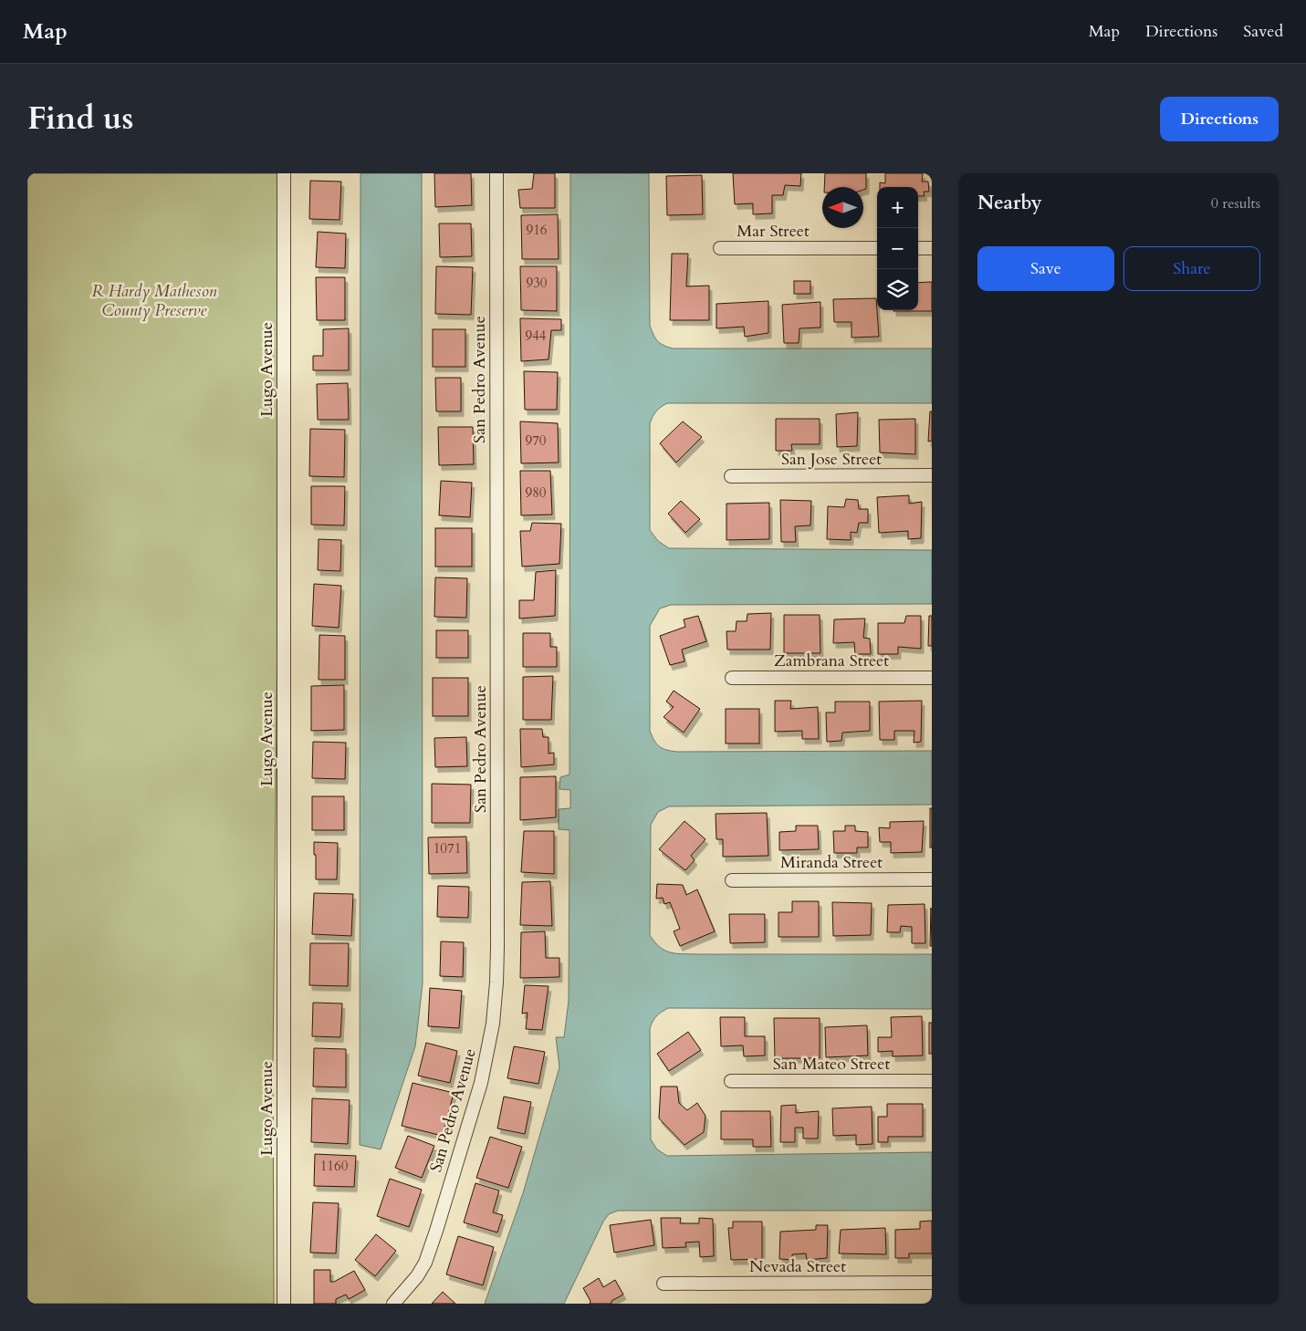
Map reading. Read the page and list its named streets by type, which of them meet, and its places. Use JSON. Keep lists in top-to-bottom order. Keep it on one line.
{"streets":{"street":["Mar Street","Lugo Avenue","San Pedro Avenue","San Jose Street","Zambrana Street","Miranda Street","San Mateo Street","Nevada Street"]},"parks":["R Hardy Matheson County Preserve"],"house_numbers":["916","930","944","970","980","1071","1160"],"north":"left","page":{"header":"Map","nav":["Map","Directions","Saved"],"title":"Find us","buttons":["Directions",["Save","Share"]],"heading":["Nearby","0 results"],"map_buttons":["+","−"]}}
